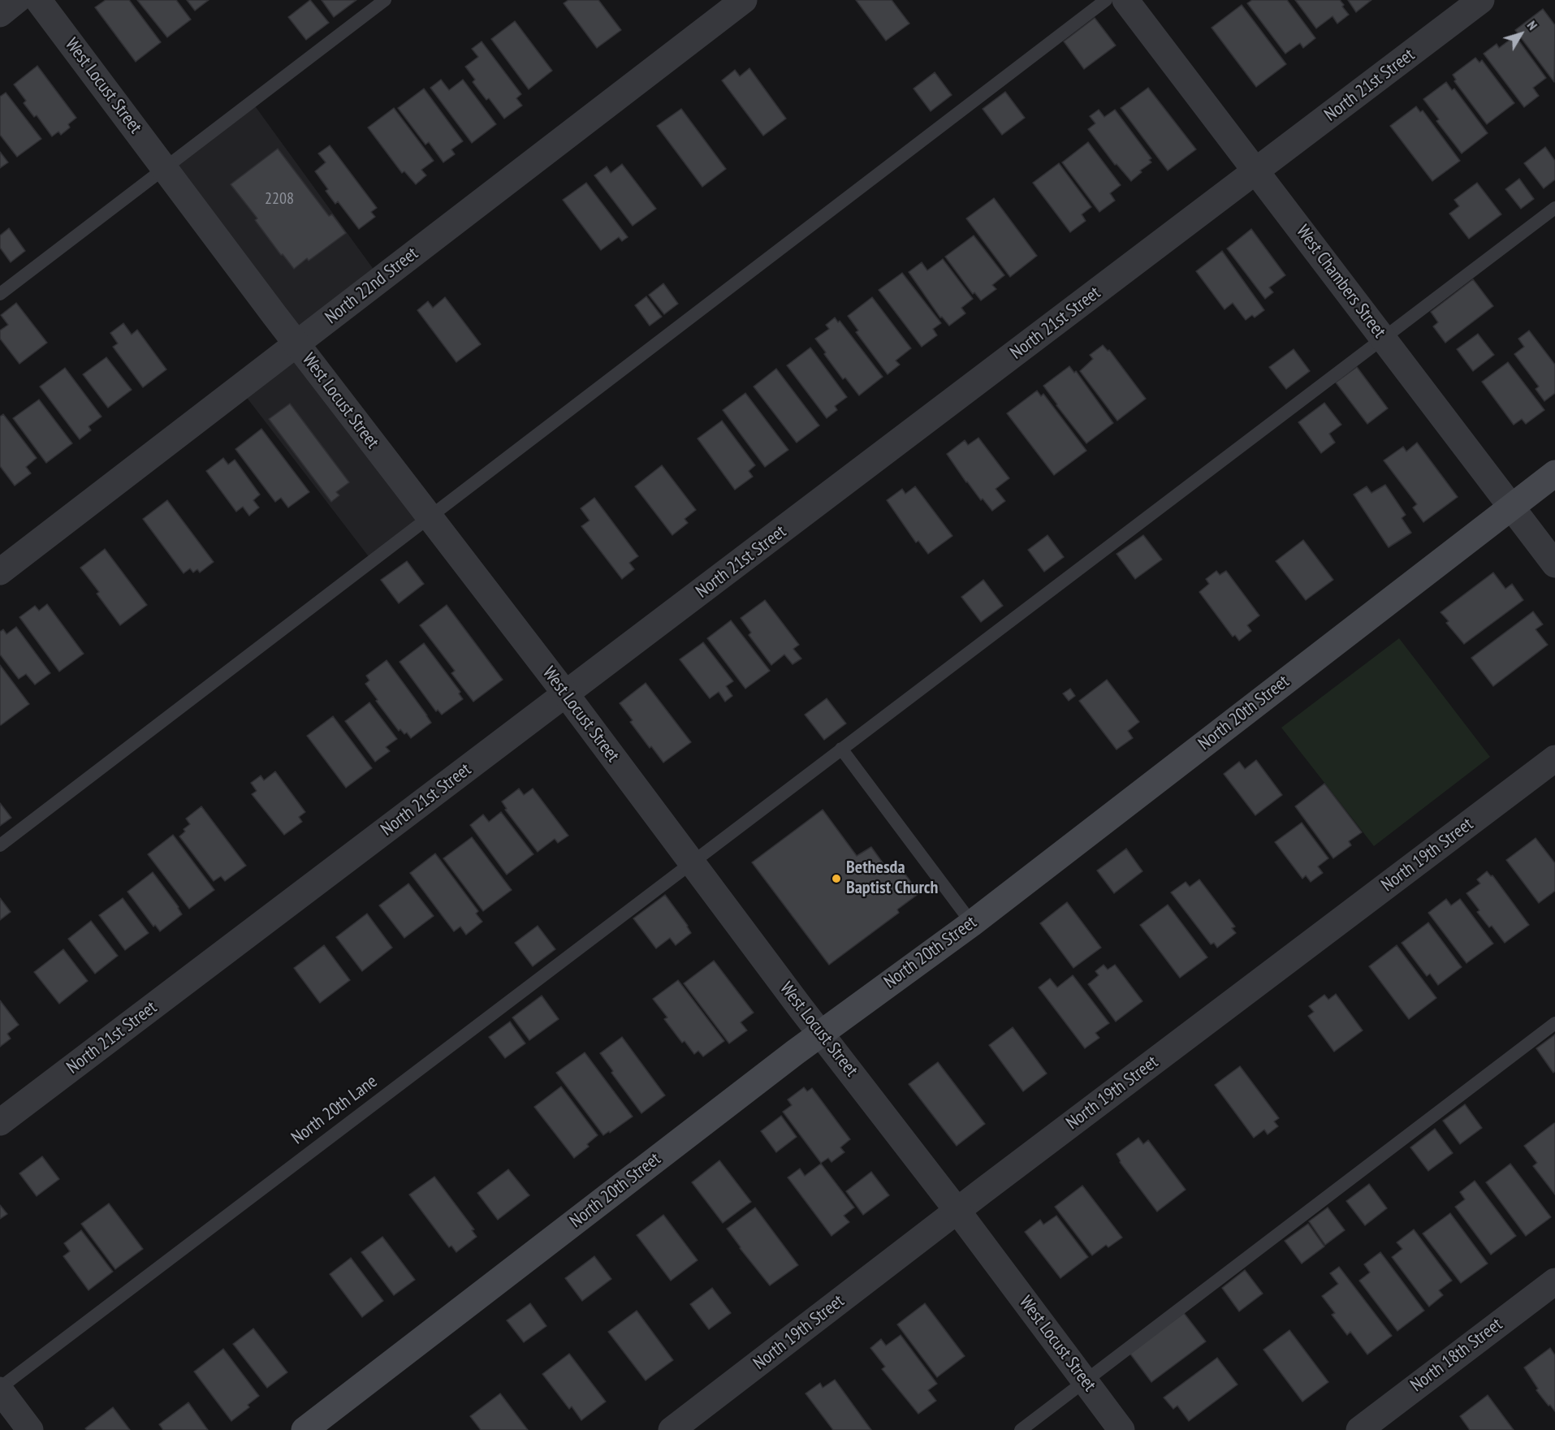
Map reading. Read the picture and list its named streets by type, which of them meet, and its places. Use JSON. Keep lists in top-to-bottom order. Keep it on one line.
{"streets":{"main road":["North 20th Street"],"street":["North 21st Street","West Locust Street","West Chambers Street","North 22nd Street","North 19th Street","North 18th Street"],"lane":["North 20th Lane"]},"crossings":[["North 21st Street","West Locust Street"],["North 21st Street","West Chambers Street"],["West Locust Street","North 22nd Street"],["West Locust Street","North 20th Street"],["West Locust Street","North 19th Street"],["West Locust Street","North 20th Lane"],["West Chambers Street","North 20th Street"],["West Chambers Street","North 20th Lane"]],"places":["Bethesda Baptist Church"],"house_numbers":["2208"],"north":"top right"}
